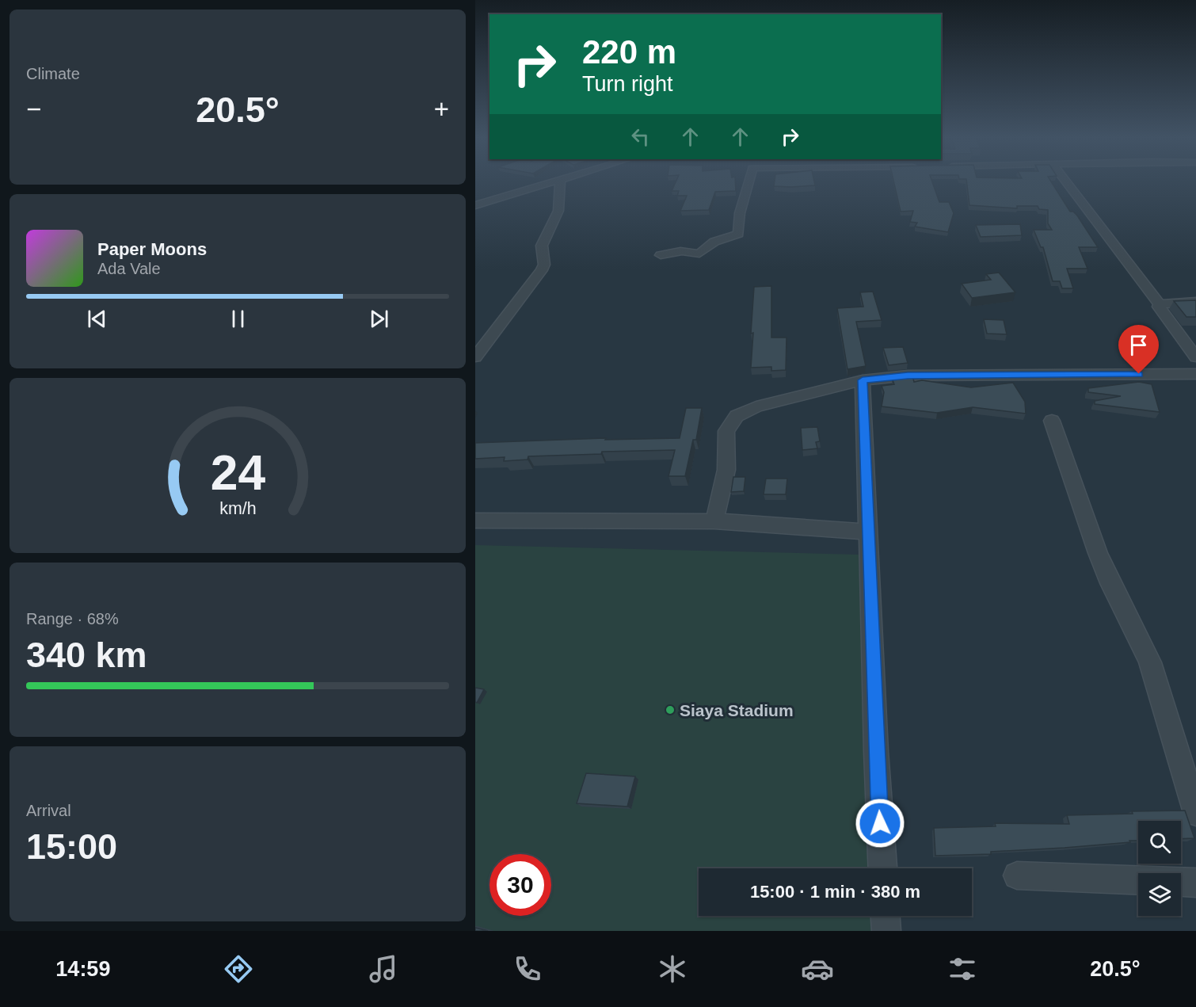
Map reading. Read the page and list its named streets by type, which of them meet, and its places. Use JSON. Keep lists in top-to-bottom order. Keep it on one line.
{"places":["Siaya Stadium"],"page":{"tile":["Climate",["Range · 68%","340 km"],["Arrival","15:00"]],"turn":["220 m","Turn right"],"heat":["−","20.5°","+"],"song":["Paper Moons","Ada Vale"],"limit":"30","trip":"15:00 · 1 min · 380 m","tabs":["14:59","20.5°"],"gauge":["24","km/h"]}}
